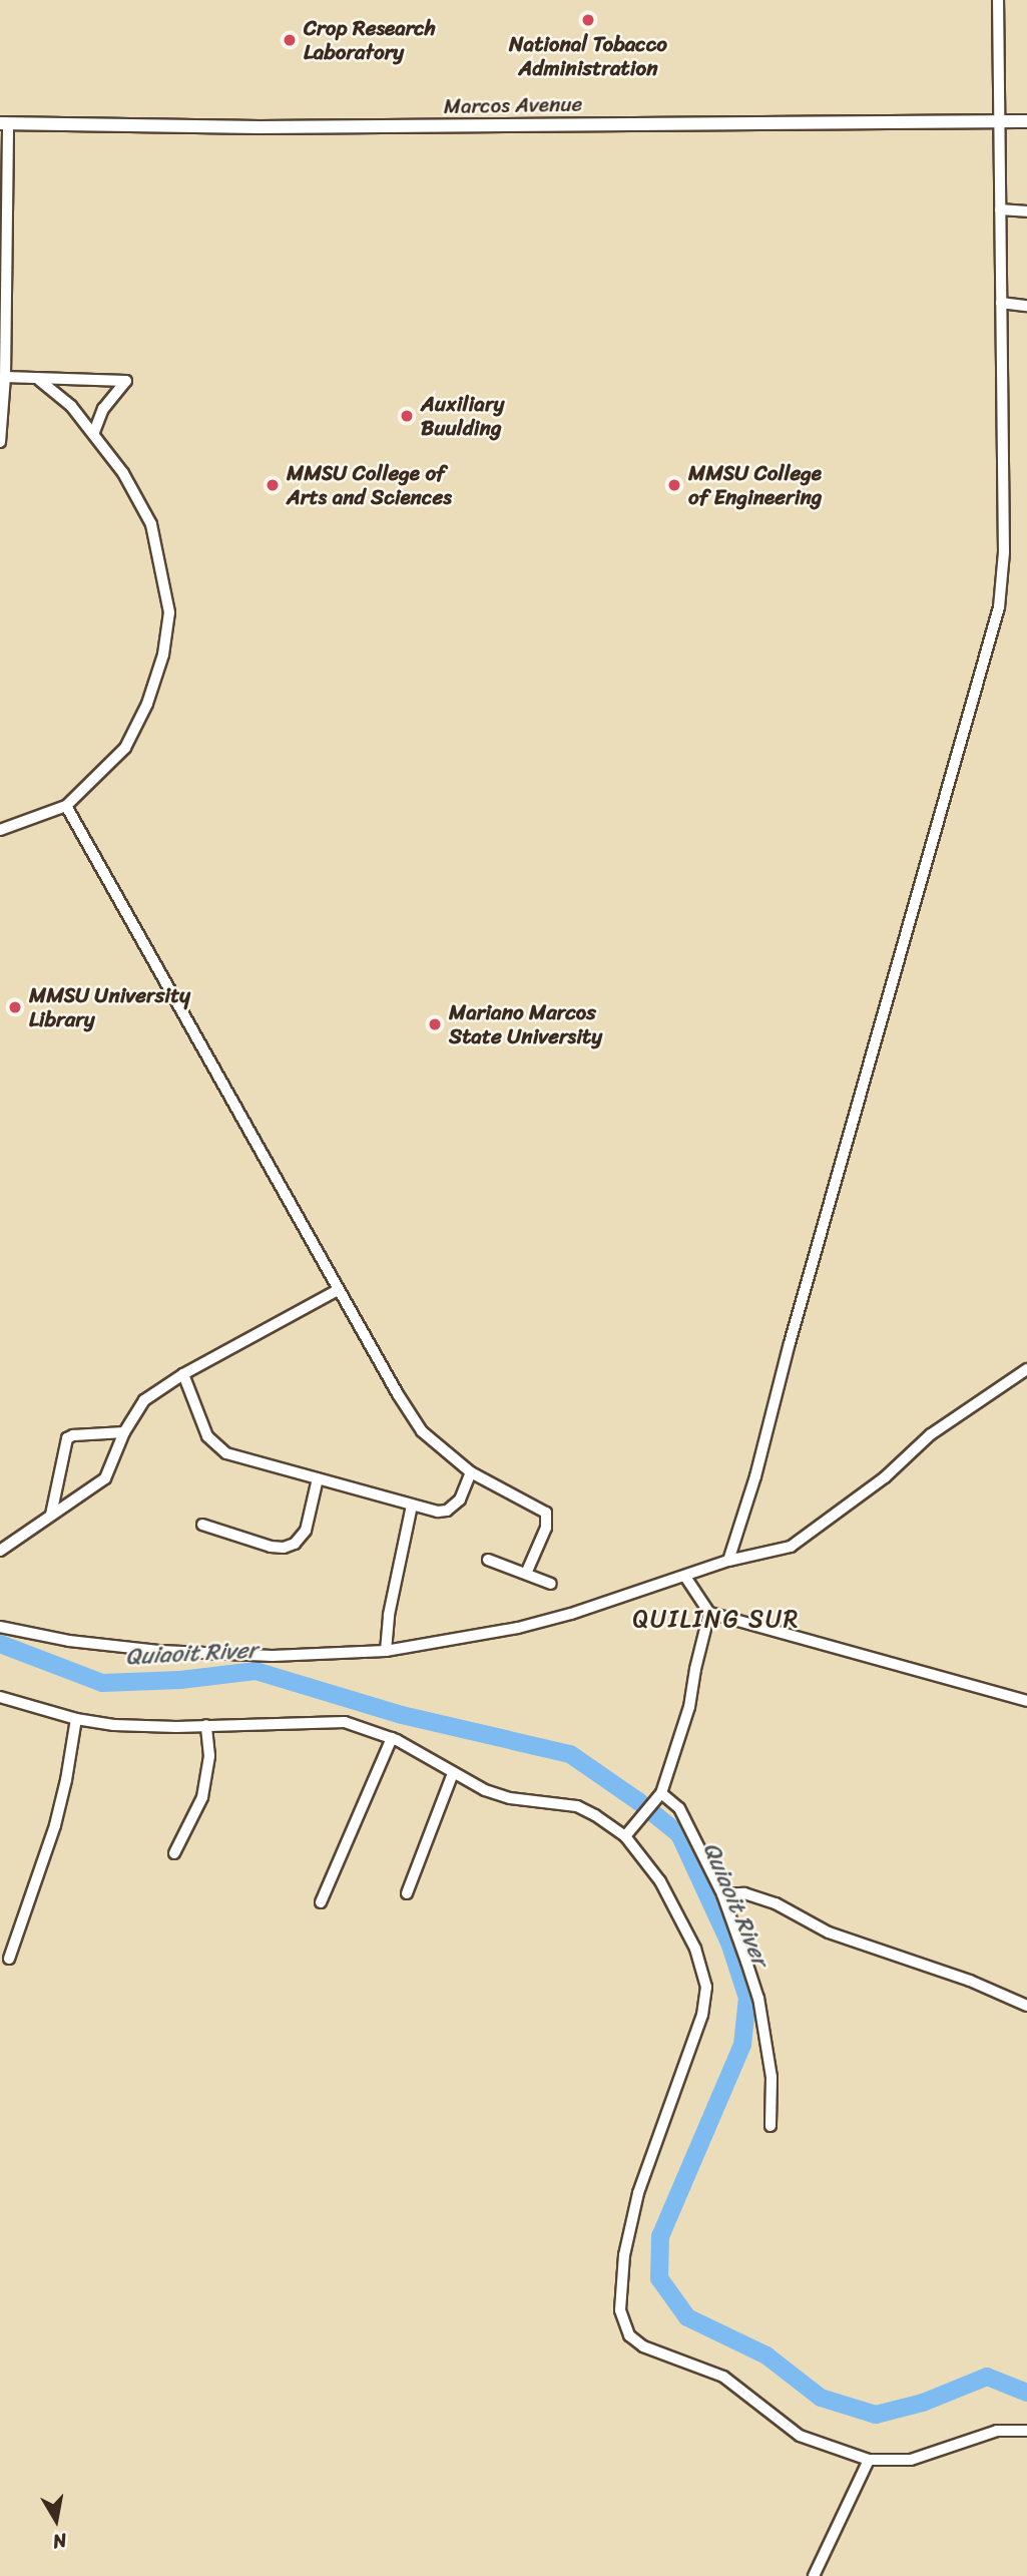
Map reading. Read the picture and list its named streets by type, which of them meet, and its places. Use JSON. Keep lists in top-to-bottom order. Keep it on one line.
{"streets":{"main road":["Marcos Avenue"]},"districts":["QUILING SUR"],"water":["Quiaoit River"],"places":["National Tobacco Administration","Crop Research Laboratory","Auxiliary Buulding","MMSU College of Arts and Sciences","MMSU College of Engineering","MMSU University Library","Mariano Marcos State University"],"north":"bottom"}
